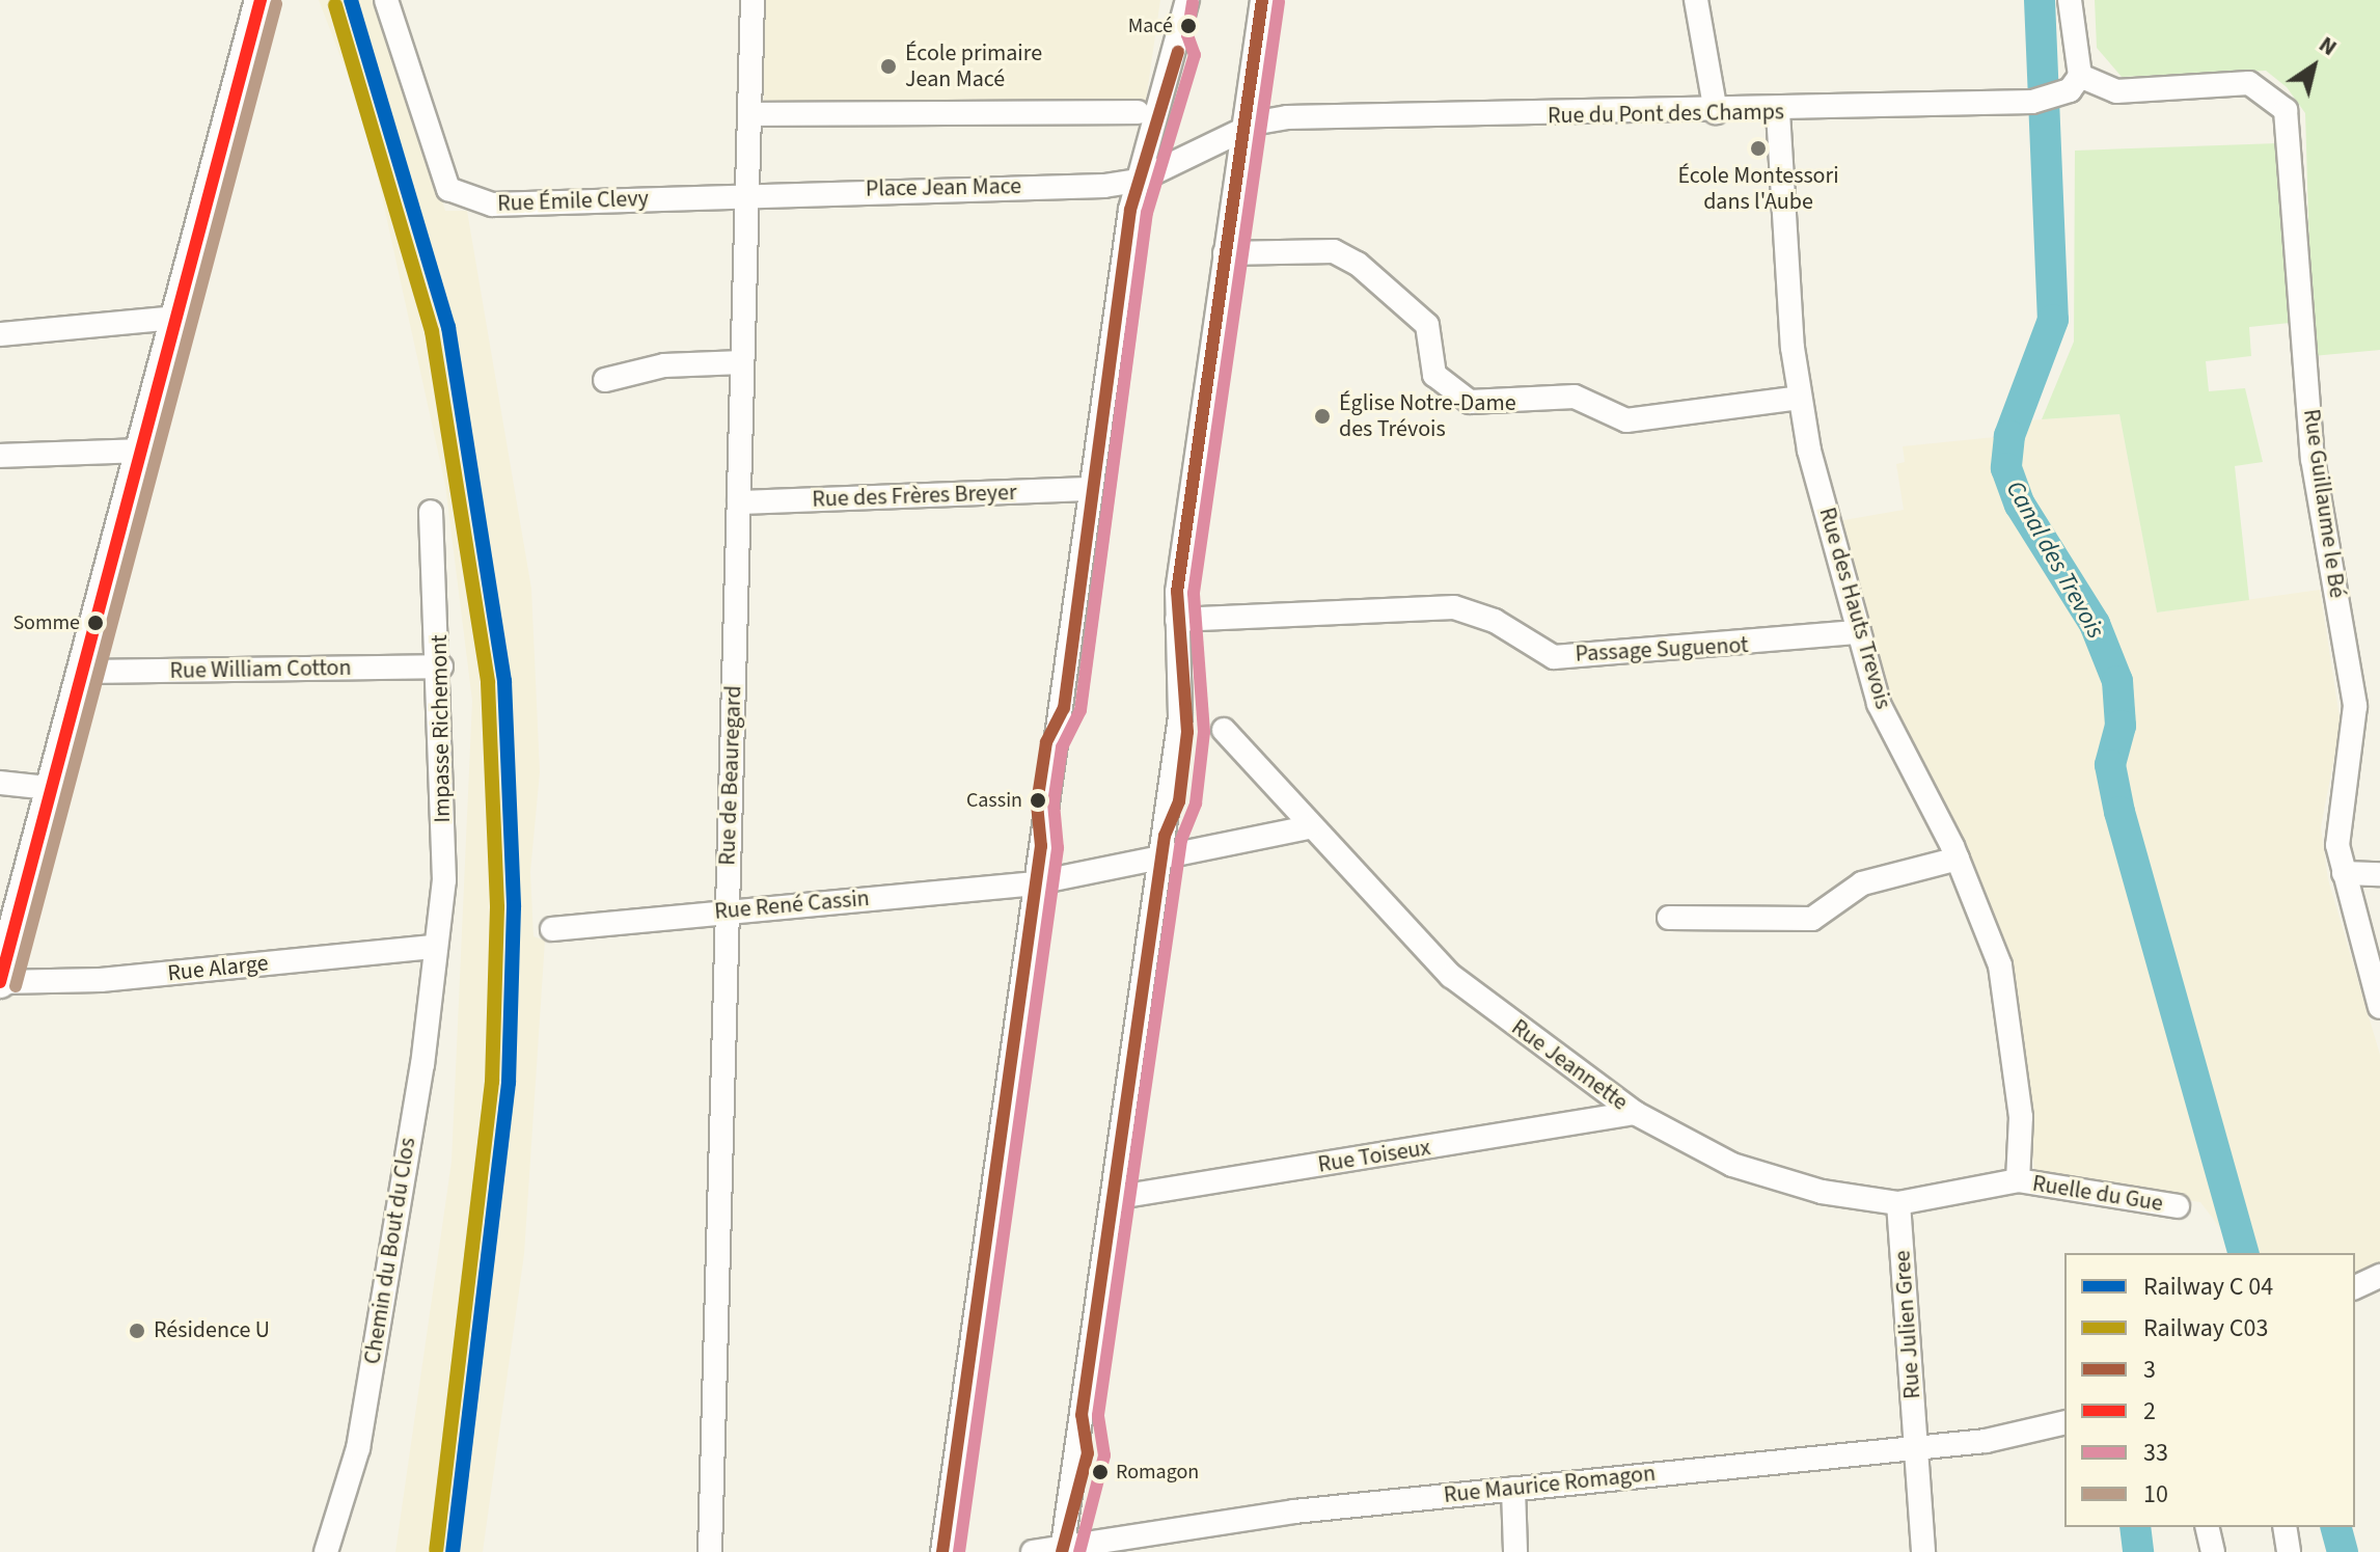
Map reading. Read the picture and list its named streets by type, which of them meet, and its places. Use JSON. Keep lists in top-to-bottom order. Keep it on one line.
{"streets":{"street":["Rue du Pont des Champs","Place Jean Mace","Rue Émile Clevy","Rue des Frères Breyer","Rue Guillaume le Bé","Rue des Hauts Trevois","Passage Suguenot","Rue William Cotton","Impasse Richemont","Rue de Beauregard","Rue René Cassin","Rue Alarge","Rue Jeannette","Rue Toiseux","Ruelle du Gue","Chemin du Bout du Clos","Rue Julien Gree","Rue Maurice Romagon"]},"crossings":[["Rue du Pont des Champs","Place Jean Mace"],["Rue du Pont des Champs","Rue Guillaume le Bé"],["Rue du Pont des Champs","Rue des Hauts Trevois"],["Place Jean Mace","Rue Émile Clevy"],["Place Jean Mace","Rue de Beauregard"],["Rue Émile Clevy","Rue de Beauregard"],["Rue des Frères Breyer","Rue de Beauregard"],["Rue des Hauts Trevois","Passage Suguenot"],["Rue des Hauts Trevois","Rue Jeannette"],["Rue des Hauts Trevois","Ruelle du Gue"],["Rue William Cotton","Impasse Richemont"],["Impasse Richemont","Rue Alarge"],["Impasse Richemont","Chemin du Bout du Clos"],["Rue de Beauregard","Rue René Cassin"],["Rue René Cassin","Rue Jeannette"],["Rue Alarge","Chemin du Bout du Clos"],["Rue Jeannette","Rue Toiseux"],["Rue Jeannette","Ruelle du Gue"],["Rue Jeannette","Rue Julien Gree"],["Rue Julien Gree","Rue Maurice Romagon"]],"water":["Canal des Trevois"],"places":["Macé","École primaire Jean Macé","École Montessori dans l'Aube","Église Notre-Dame des Trévois","Somme","Cassin","Résidence U","Romagon"],"lines":["transit line 3","transit line 2","transit line 33","transit line 10","rail line C03"],"legend":["Railway C 04","Railway C03","3","2","33","10"],"north":"top right"}
